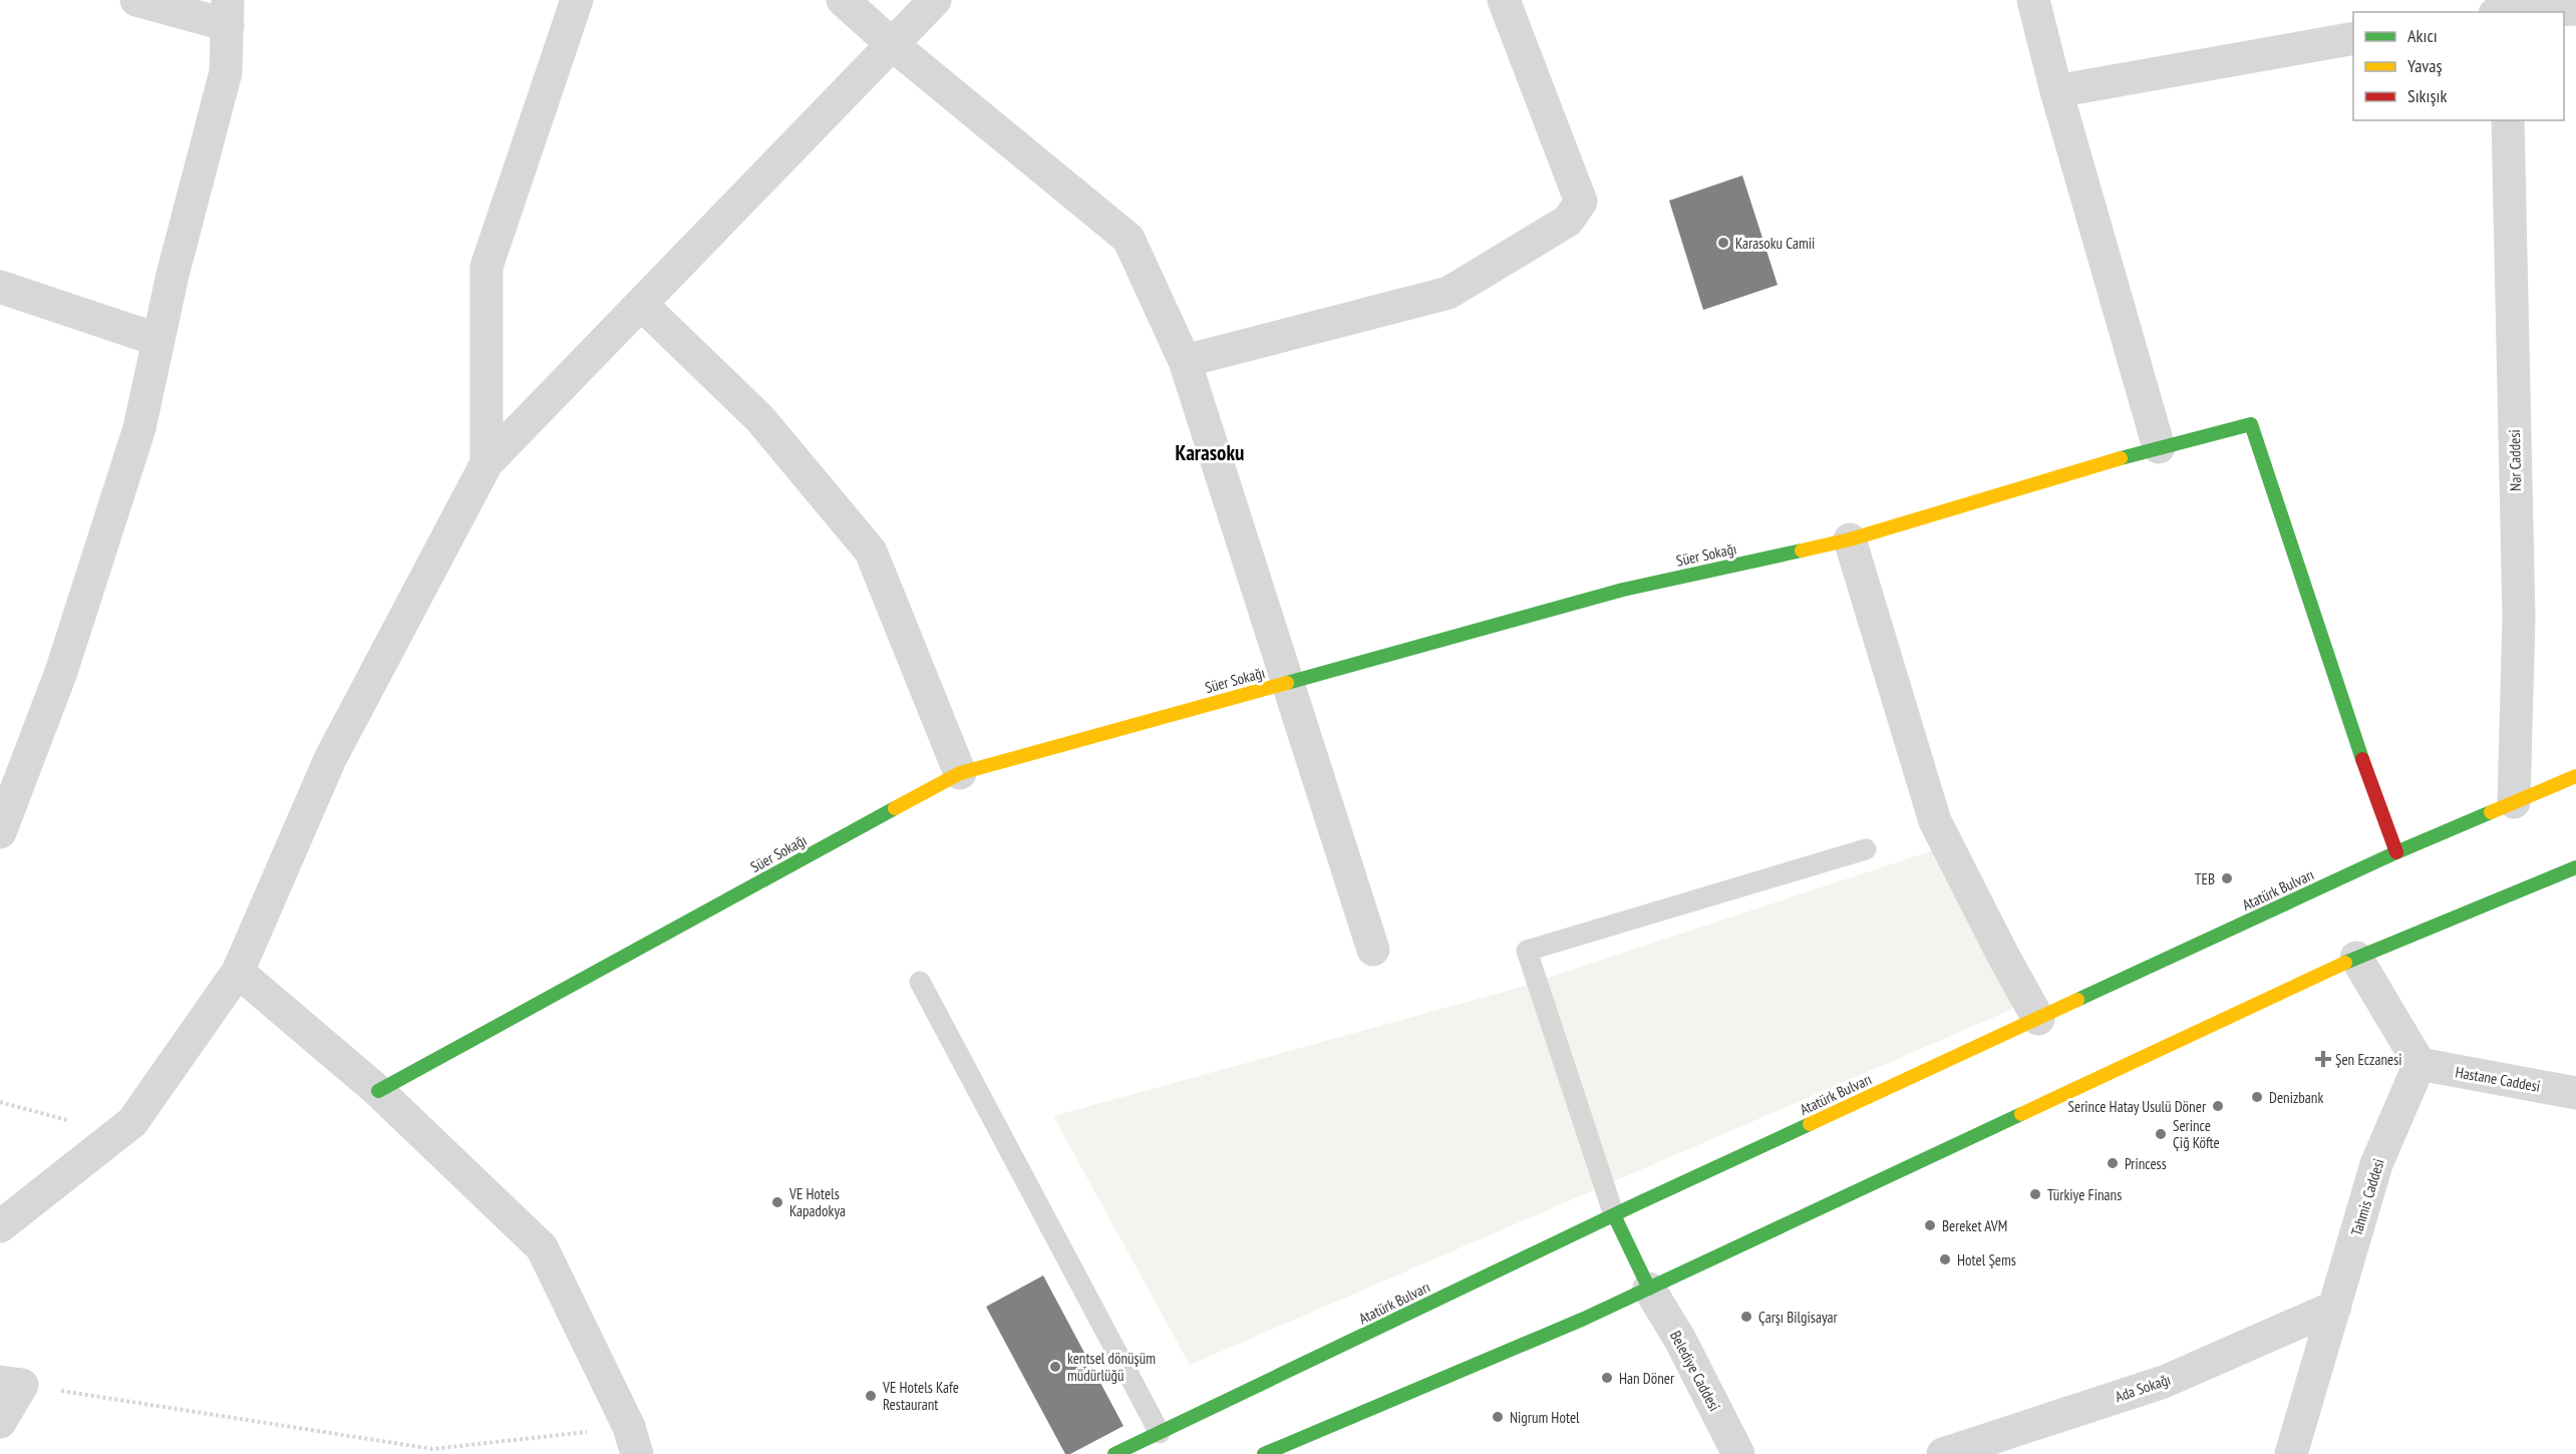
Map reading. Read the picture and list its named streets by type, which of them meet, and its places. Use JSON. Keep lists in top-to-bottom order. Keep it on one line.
{"streets":{"main road":["Süer Sokağı","Atatürk Bulvarı"],"street":["Nar Caddesi","Hastane Caddesi","Tahmis Caddesi","Belediye Caddesi","Ada Sokağı"]},"crossings":[["Nar Caddesi","Atatürk Bulvarı"],["Süer Sokağı","Atatürk Bulvarı"],["Hastane Caddesi","Tahmis Caddesi"],["Tahmis Caddesi","Ada Sokağı"]],"districts":["Karasoku"],"places":{"other":["Karasoku Camii","TEB","Denizbank","Serince Hatay Usulü Döner","Serince Çiğ Köfte","Princess","Türkiye Finans","VE Hotels Kapadokya","Bereket AVM","Hotel Şems","Çarşı Bilgisayar","kentsel dönüşüm müdürlüğü","Han Döner","VE Hotels Kafe Restaurant","Nigrum Hotel"],"health":["Şen Eczanesi"]},"legend":["Akıcı","Yavaş","Sıkışık"]}
